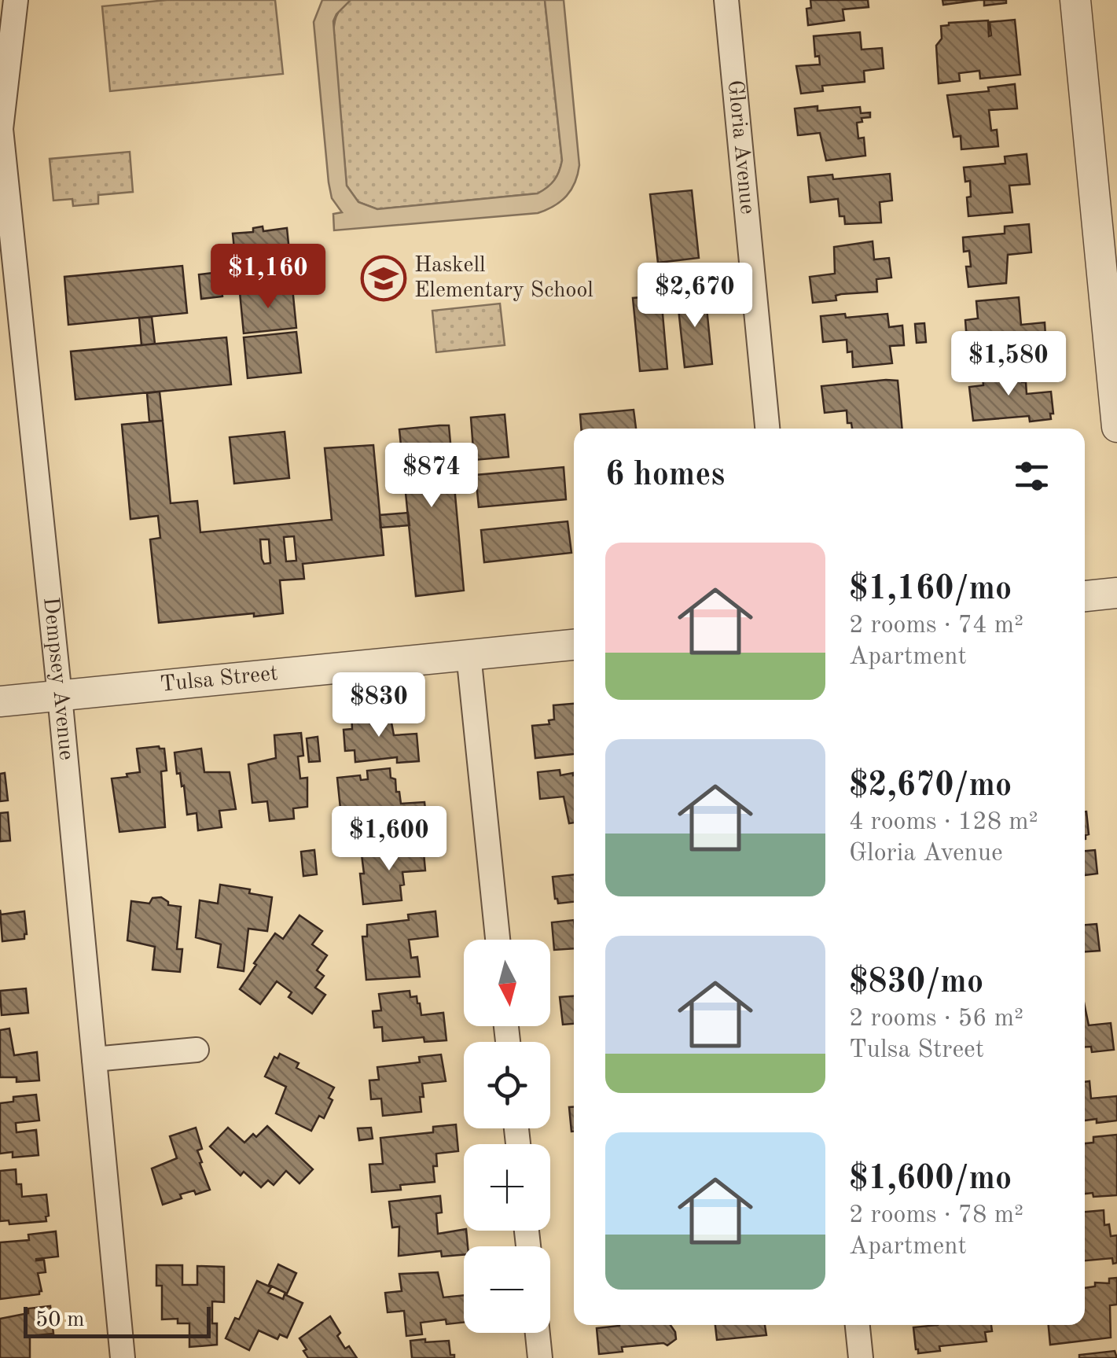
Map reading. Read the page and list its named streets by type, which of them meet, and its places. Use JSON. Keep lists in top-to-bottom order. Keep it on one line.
{"streets":{"street":["Gloria Avenue","Dempsey Avenue","Tulsa Street"]},"crossings":[["Dempsey Avenue","Tulsa Street"]],"places":{"school or university":["Haskell Elementary School"]},"scale_bar":"50 m","north":"bottom","page":{"price":["$1,160","$2,670","$1,580","$874","$830","$1,600"],"heading":"6 homes","list":[{"name":"$1,160/mo","note":"2 rooms · 74 m² · Apartment"},{"name":"$2,670/mo","note":"4 rooms · 128 m² · Gloria Avenue"},{"name":"$830/mo","note":"2 rooms · 56 m² · Tulsa Street"},{"name":"$1,600/mo","note":"2 rooms · 78 m² · Apartment"}],"map_buttons":["+","−"],"scale":"50 m"}}
